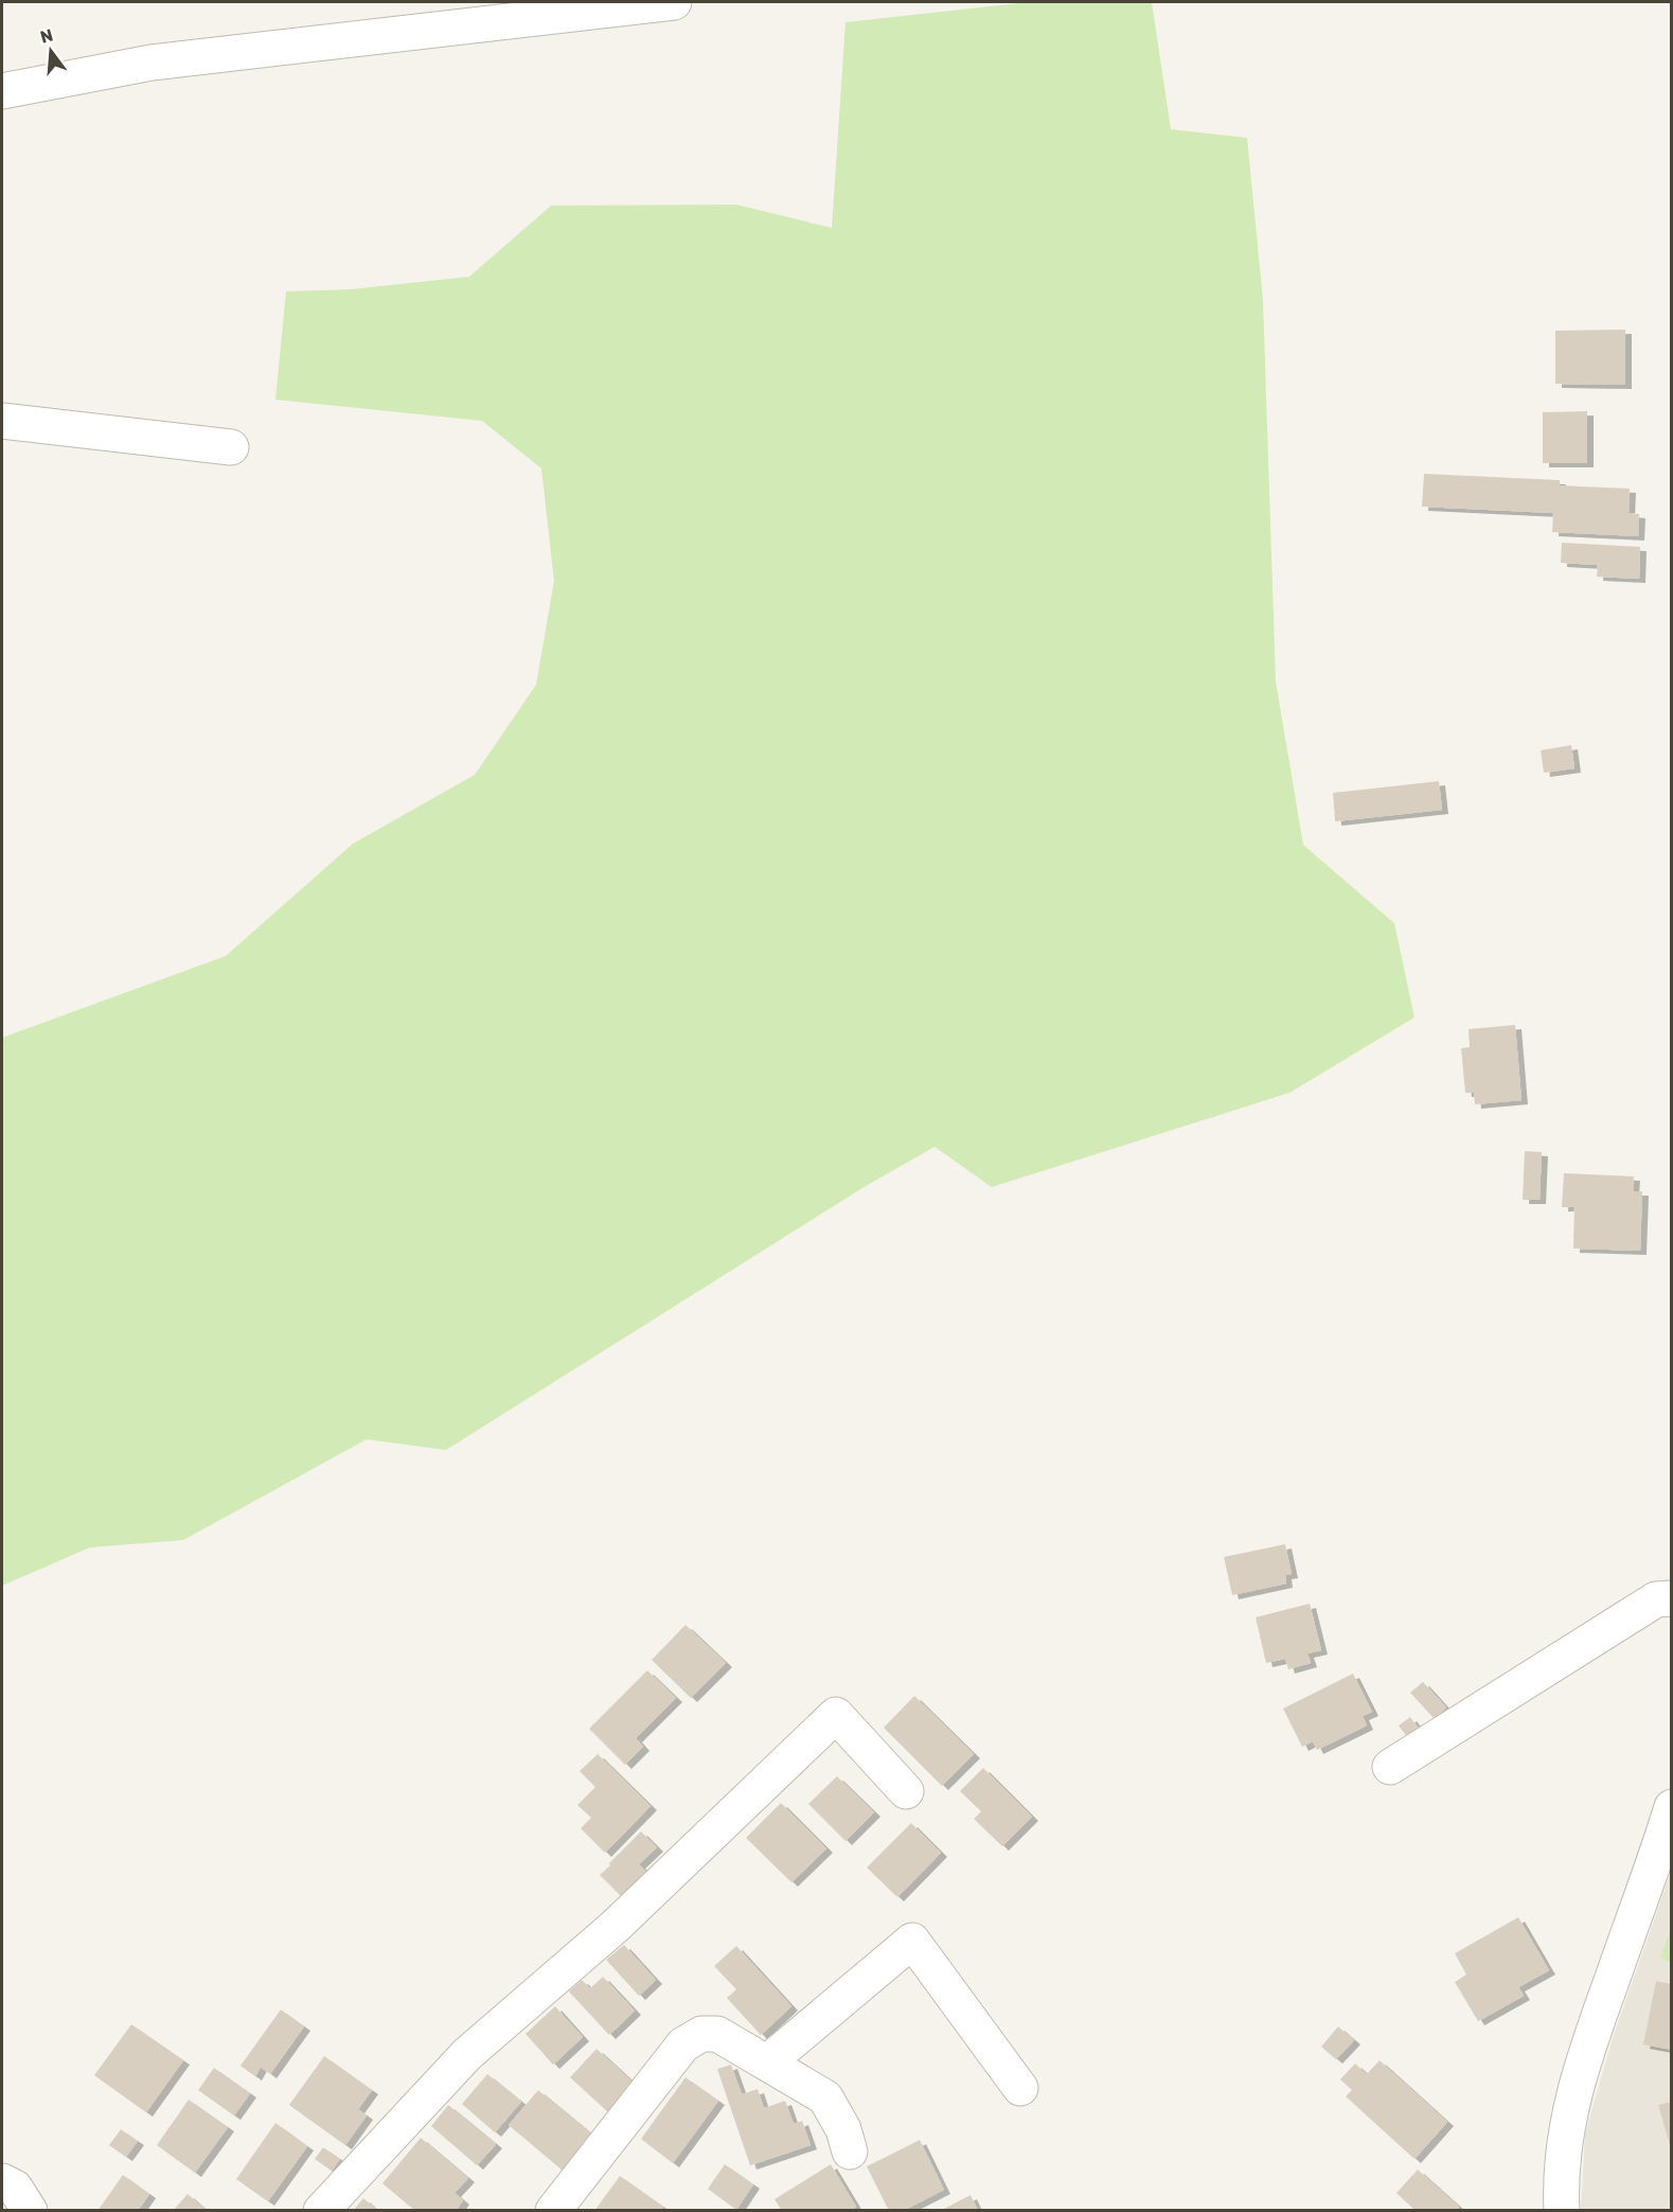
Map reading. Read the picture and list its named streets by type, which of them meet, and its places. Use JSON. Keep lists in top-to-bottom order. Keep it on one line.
{"north":"top"}
